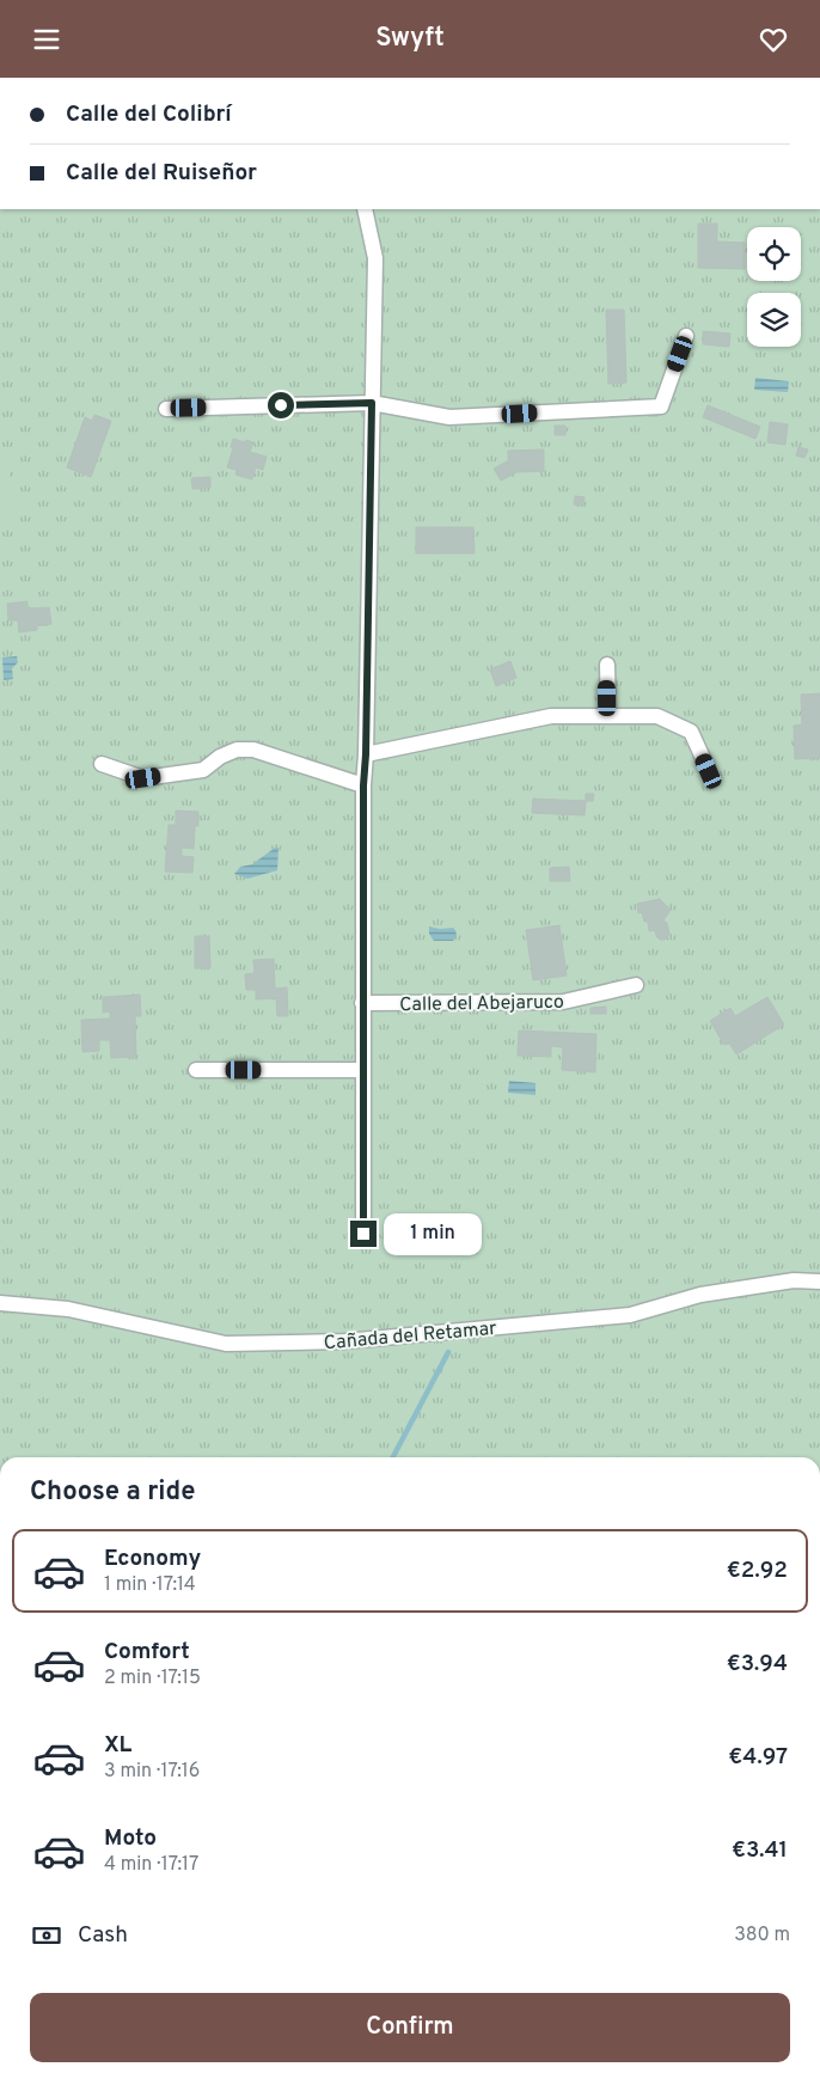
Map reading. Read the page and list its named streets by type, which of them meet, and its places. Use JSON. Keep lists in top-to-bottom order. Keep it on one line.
{"streets":{"street":["Calle del Abejaruco","Cañada del Retamar"]},"page":{"header":"Swyft","banner":["Calle del Colibrí","Calle del Ruiseñor"],"bubble":"1 min","heading":"Choose a ride","list":[{"name":"Economy","note":"1 min · 17:14","value":"€2.92"},{"name":"Comfort","note":"2 min · 17:15","value":"€3.94"},{"name":"XL","note":"3 min · 17:16","value":"€4.97"},{"name":"Moto","note":"4 min · 17:17","value":"€3.41"}],"pay":["Cash","380 m"],"buttons":"Confirm"}}
